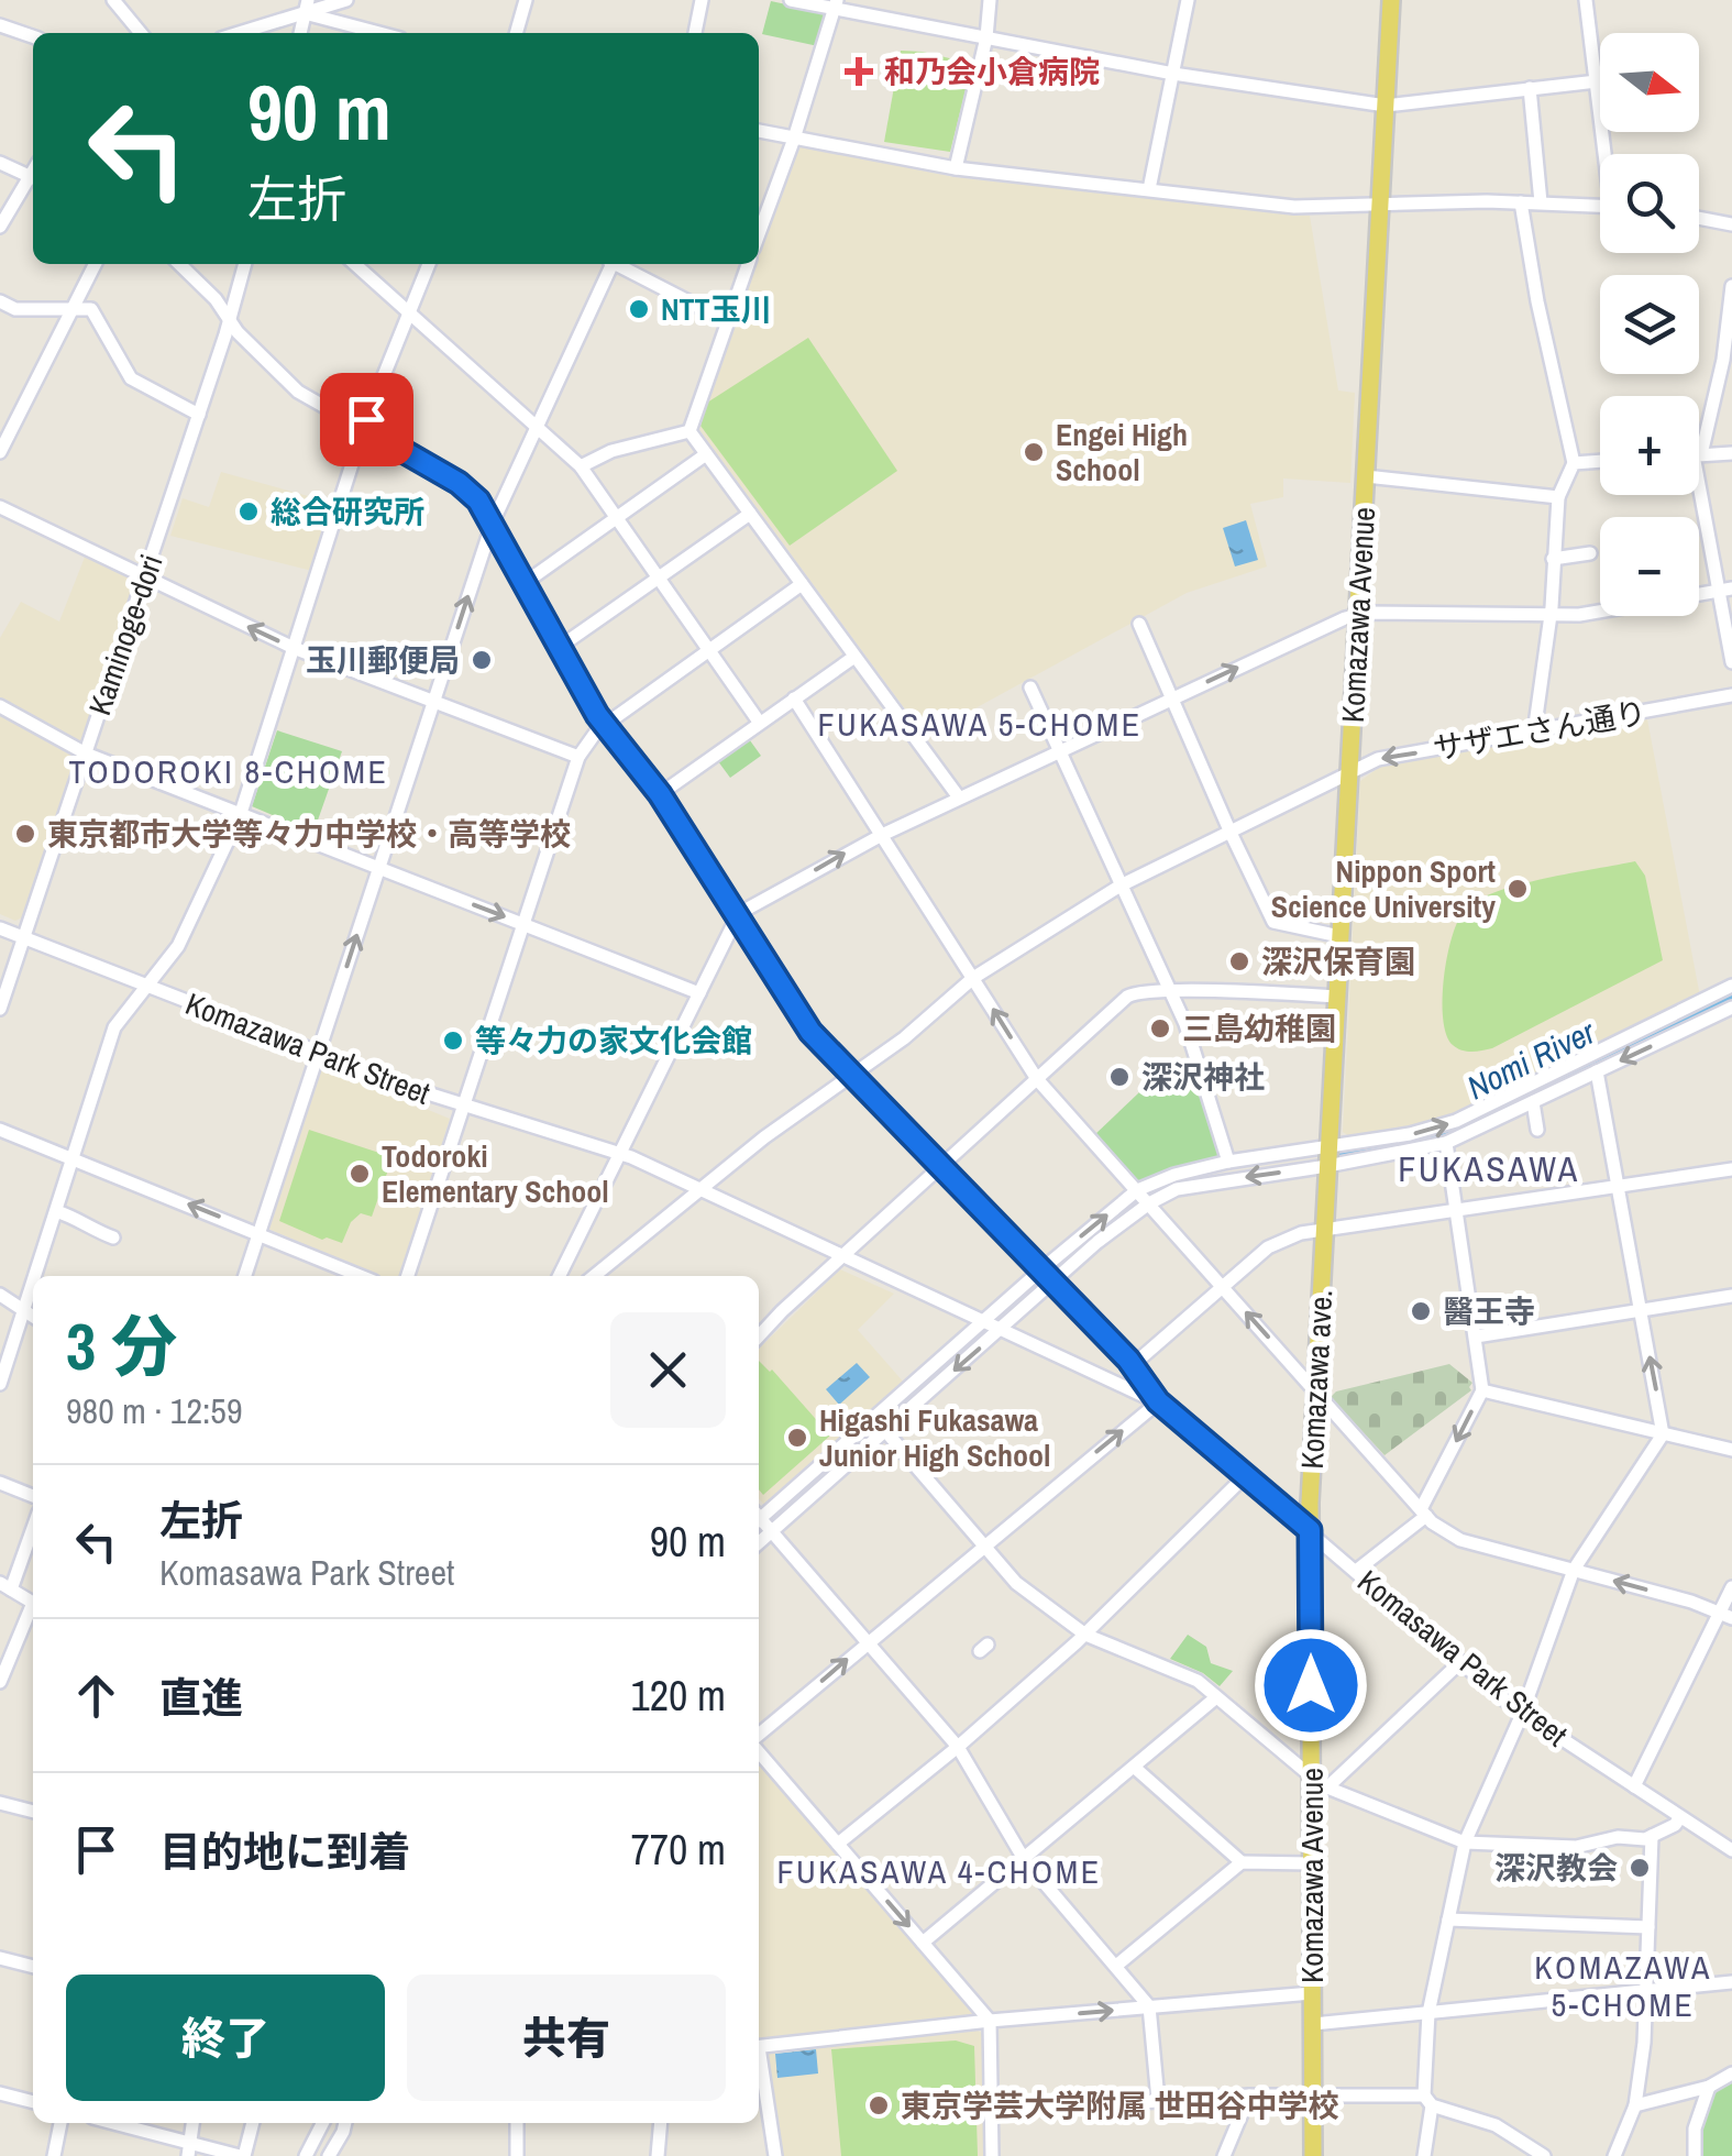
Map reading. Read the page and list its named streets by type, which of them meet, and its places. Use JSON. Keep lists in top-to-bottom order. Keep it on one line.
{"streets":{"main road":["Komazawa Avenue","Komazawa ave."],"street":["Kaminoge-dori","サザエさん通り","Komazawa Park Street","Komasawa Park Street"]},"crossings":[["Komazawa Avenue","サザエさん通り"],["Komazawa Avenue","Komazawa ave."],["Komazawa Avenue","Komasawa Park Street"],["Kaminoge-dori","Komazawa Park Street"],["サザエさん通り","Komazawa Park Street"],["Komazawa ave.","Komasawa Park Street"]],"districts":["FUKASAWA 5-CHOME","TODOROKI 8-CHOME","FUKASAWA","FUKASAWA 4-CHOME","KOMAZAWA 5-CHOME"],"water":["Nomi River"],"places":{"health":["和乃会小倉病院"],"other":["NTT玉川","Engei High School","総合研究所","玉川郵便局","東京都市大学等々力中学校・高等学校","Nippon Sport Science University","深沢保育園","三島幼稚園","等々力の家文化会館","深沢神社","Todoroki Elementary School","醫王寺","Higashi Fukasawa Junior High School","深沢教会","東京学芸大学附属 世田谷中学校"]},"north":"right","page":{"map_buttons":["+","−"],"turn":["90 m","左折"],"heading":["3 分","980 m · 12:59"],"list":[{"name":"左折","note":"Komasawa Park Street","value":"90 m"},{"name":"直進","value":"120 m"},{"name":"目的地に到着","value":"770 m"}],"buttons":["終了","共有"]}}
